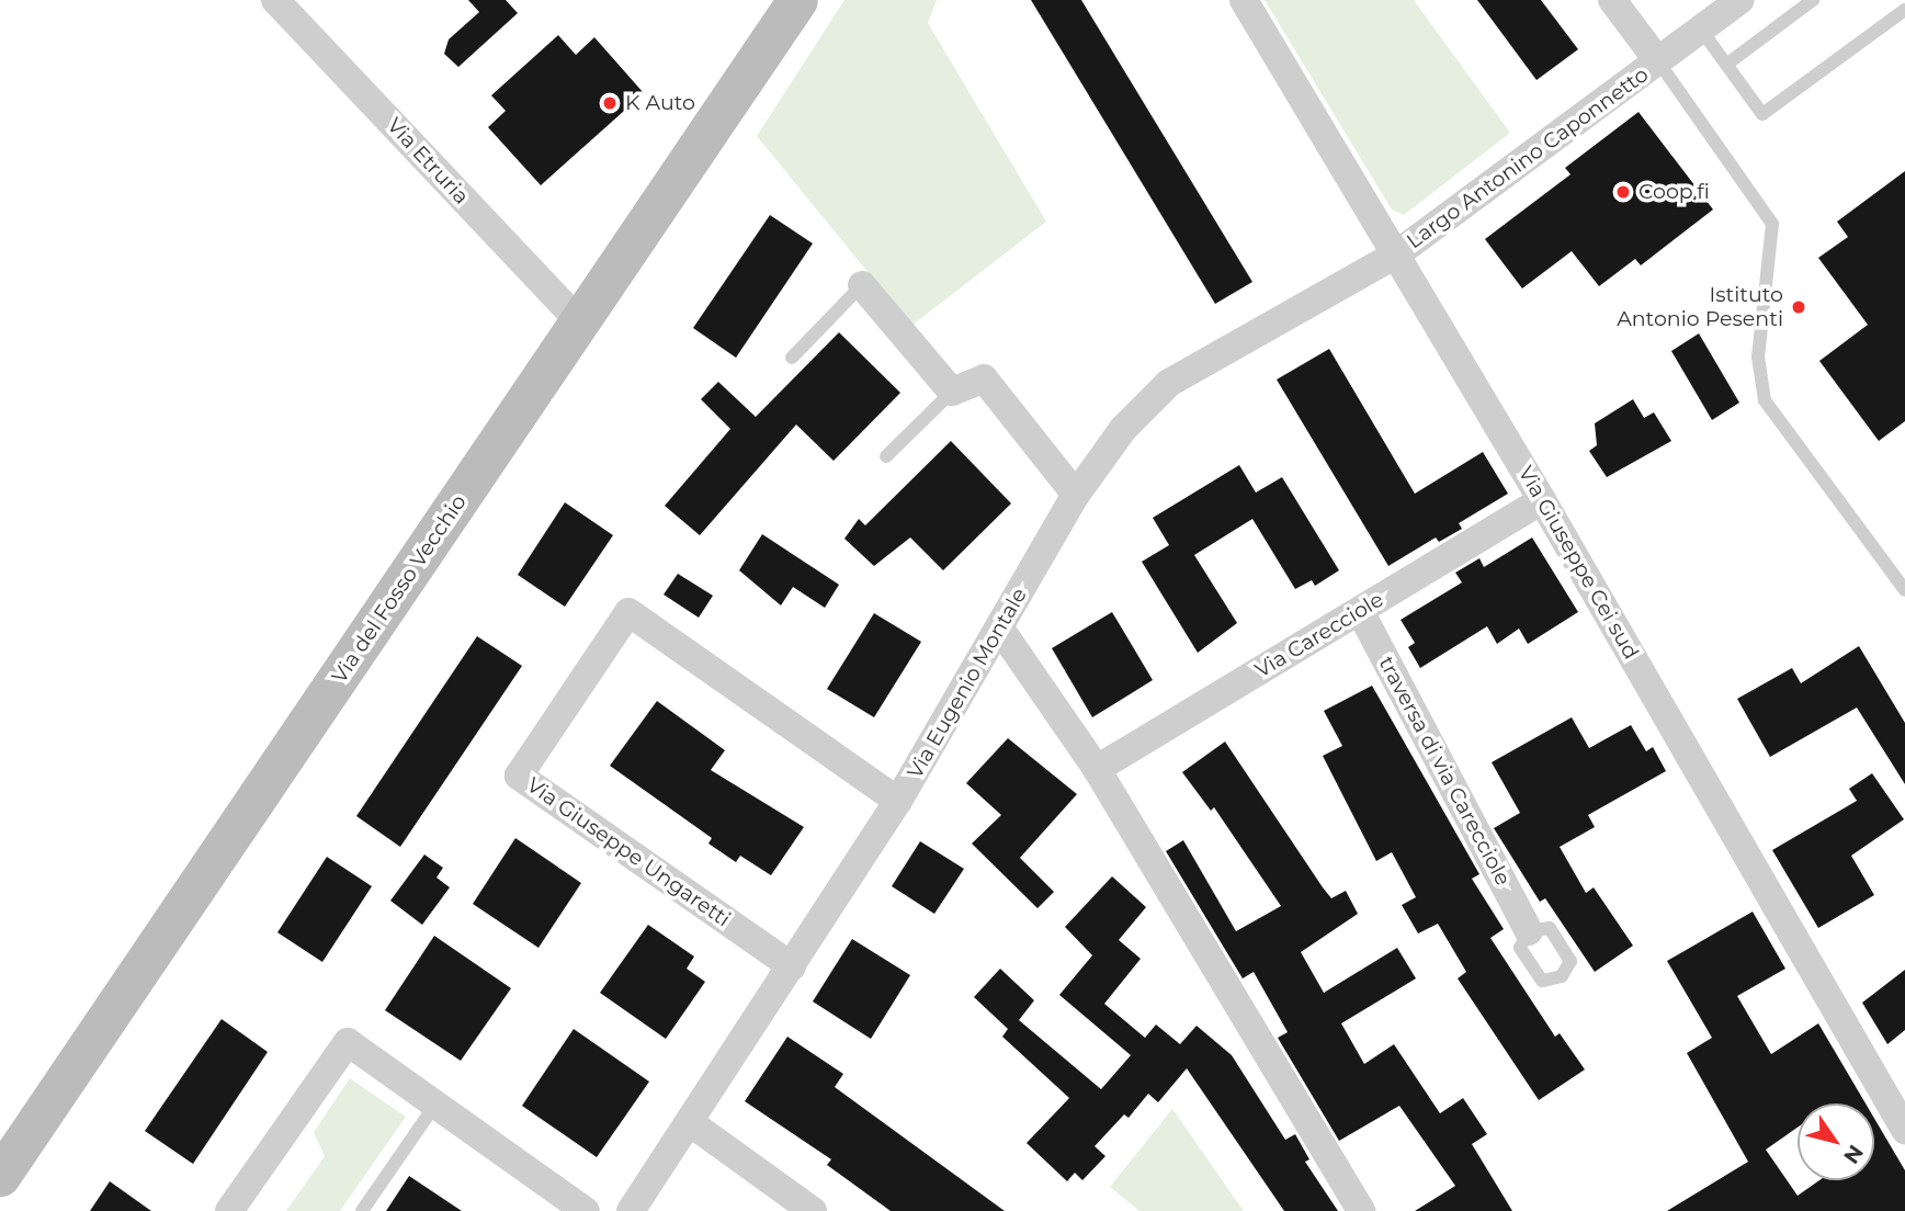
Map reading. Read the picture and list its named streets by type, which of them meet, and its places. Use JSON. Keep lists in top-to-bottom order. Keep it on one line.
{"streets":{"street":["Largo Antonino Caponnetto","Via Etruria","Via Giuseppe Cei sud","Via del Fosso Vecchio","Via Carecciole","Via Eugenio Montale","traversa di via Carecciole","Via Giuseppe Ungaretti"]},"crossings":[["Largo Antonino Caponnetto","Via Giuseppe Cei sud"],["Largo Antonino Caponnetto","Via Eugenio Montale"],["Via Etruria","Via del Fosso Vecchio"],["Via Giuseppe Cei sud","Via Carecciole"],["Via Giuseppe Cei sud","Via Eugenio Montale"],["Via Carecciole","traversa di via Carecciole"],["Via Eugenio Montale","Via Giuseppe Ungaretti"]],"places":["K Auto","Coop.fi","Istituto Antonio Pesenti"],"north":"bottom right"}
